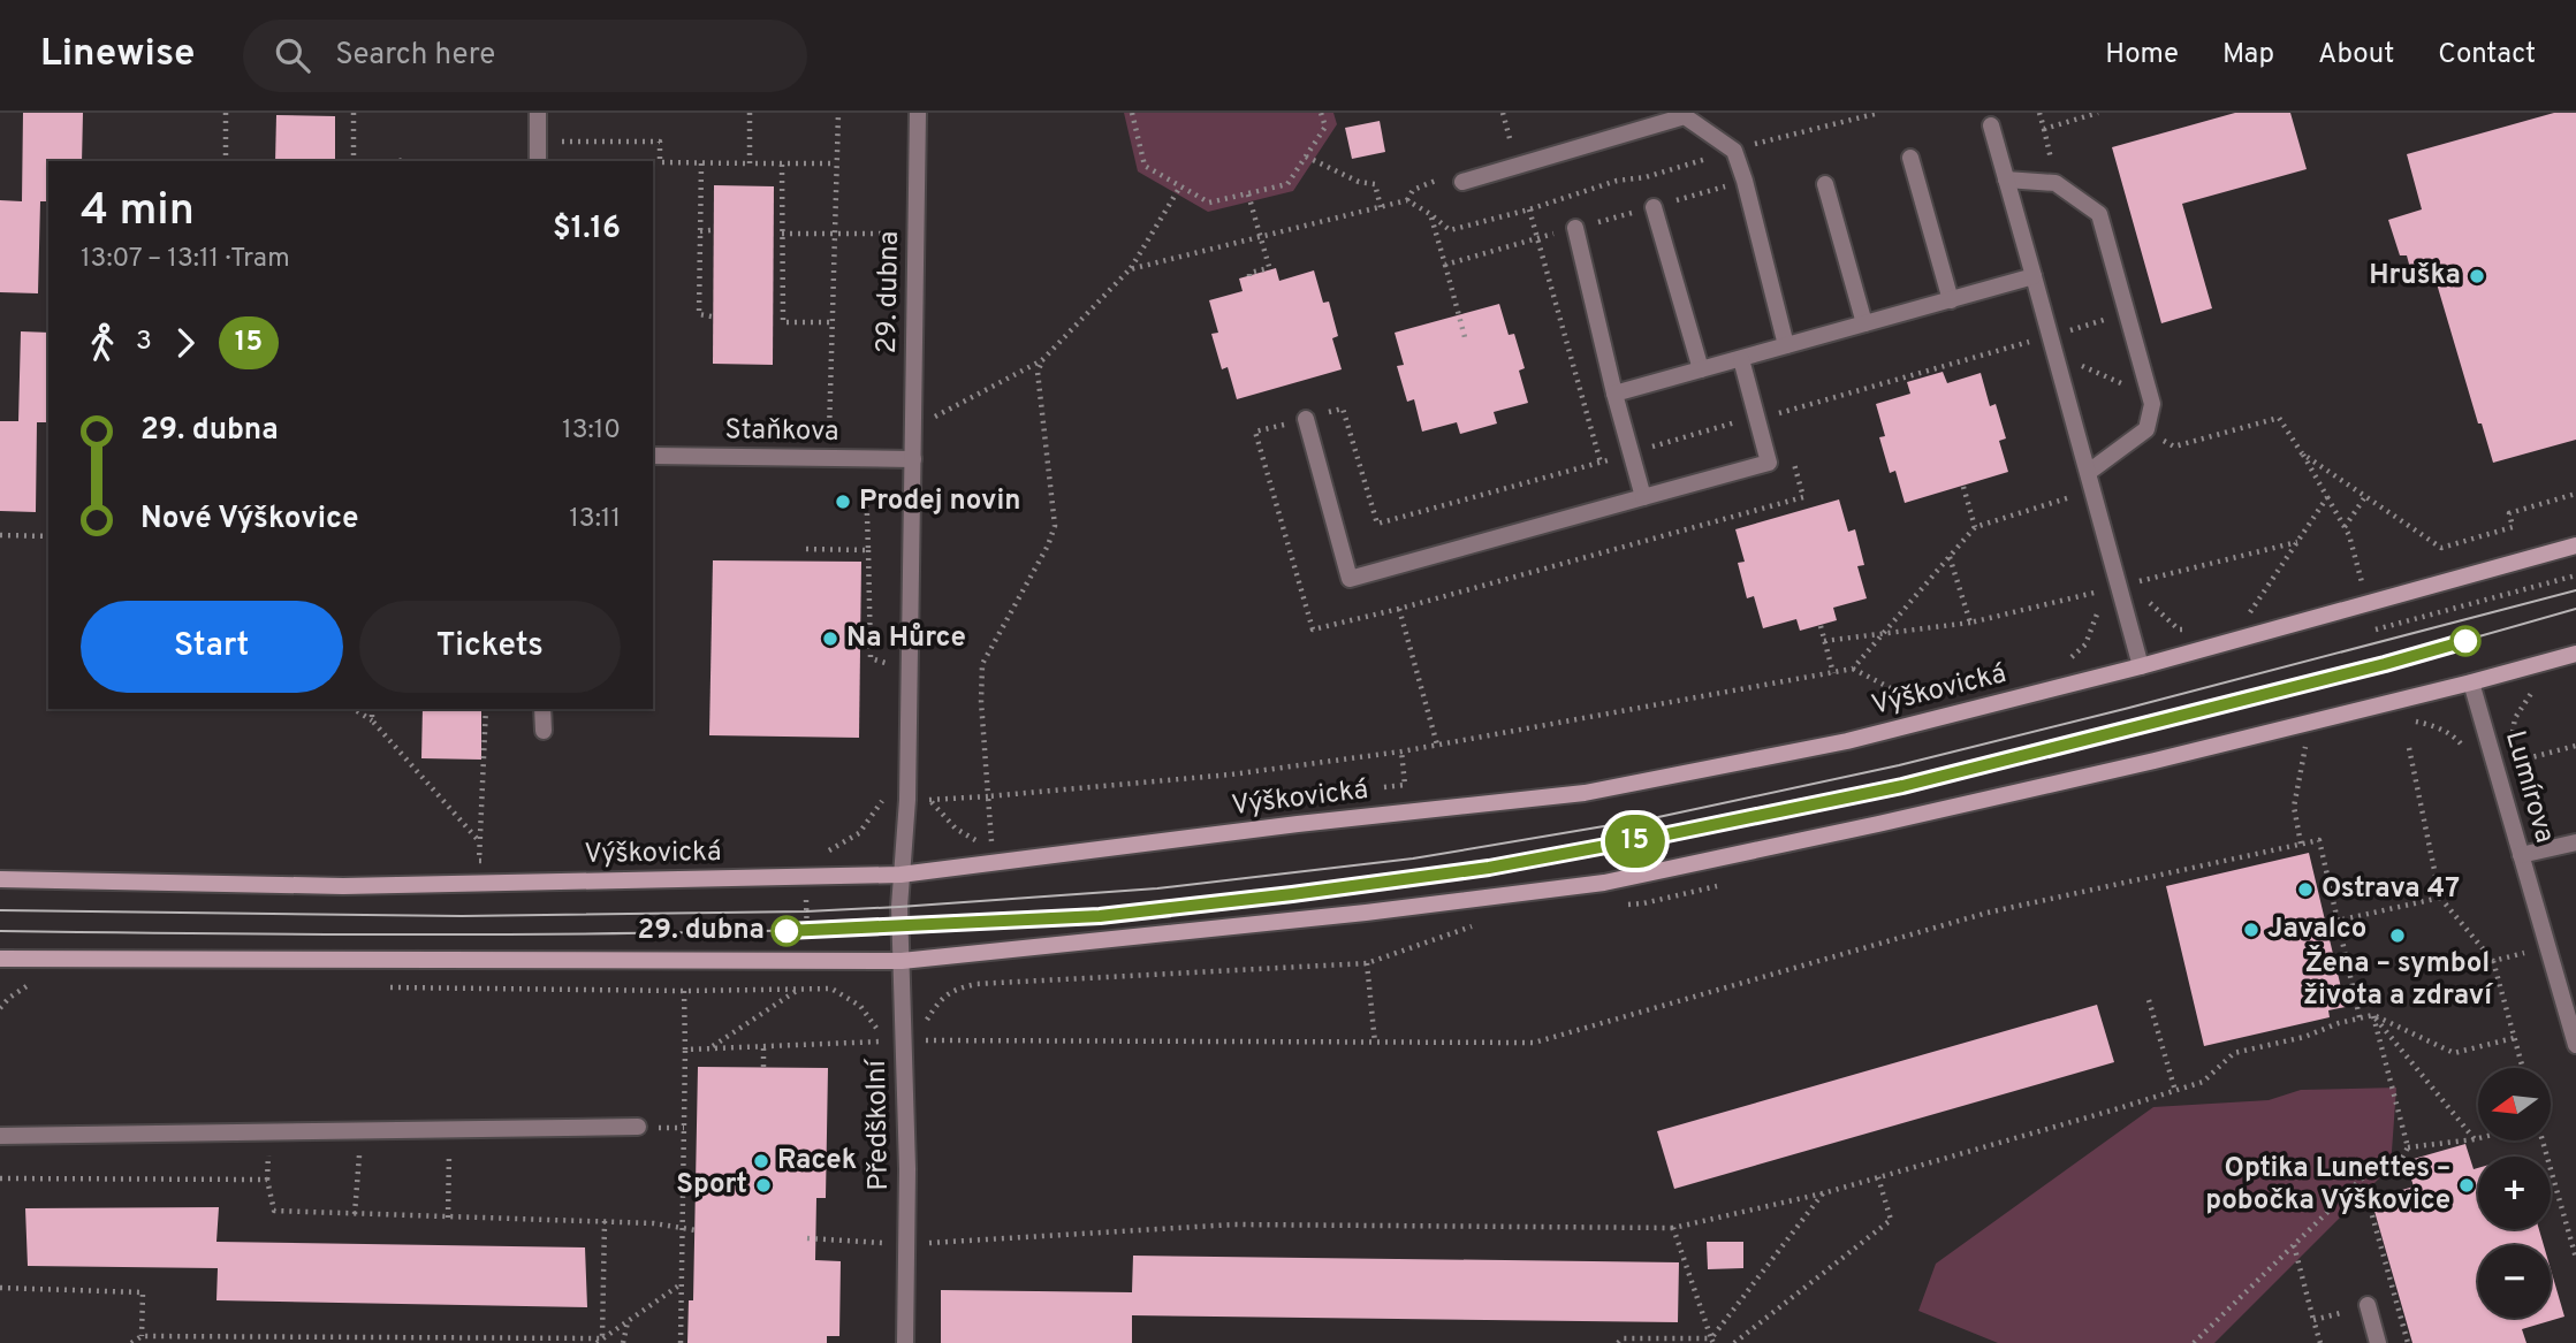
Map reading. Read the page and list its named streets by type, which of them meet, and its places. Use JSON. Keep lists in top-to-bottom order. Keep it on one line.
{"streets":{"street":["29. dubna","Staňkova","Výškovická","Lumírova","Předškolní"]},"crossings":[["29. dubna","Staňkova"],["29. dubna","Výškovická"],["29. dubna","Předškolní"]],"places":["Hruška","Prodej novin","Na Hůrce","Ostrava 47","Javalco","29. dubna","Žena – symbol života a zdraví","Racek","Sport","Optika Lunettes – pobočka Výškovice"],"lines":["tram line 15"],"north":"left","page":{"header":"Linewise","search":"Search here","nav":["Home","Map","About","Contact"],"on_map":"15","heading":["4 min","13:07 – 13:11 · Tram","$1.16"],"legs":["3","15"],"list":[{"name":"29. dubna","value":"13:10"},{"name":"Nové Výškovice","value":"13:11"}],"buttons":["Start","Tickets"],"map_buttons":["+","−"]}}
